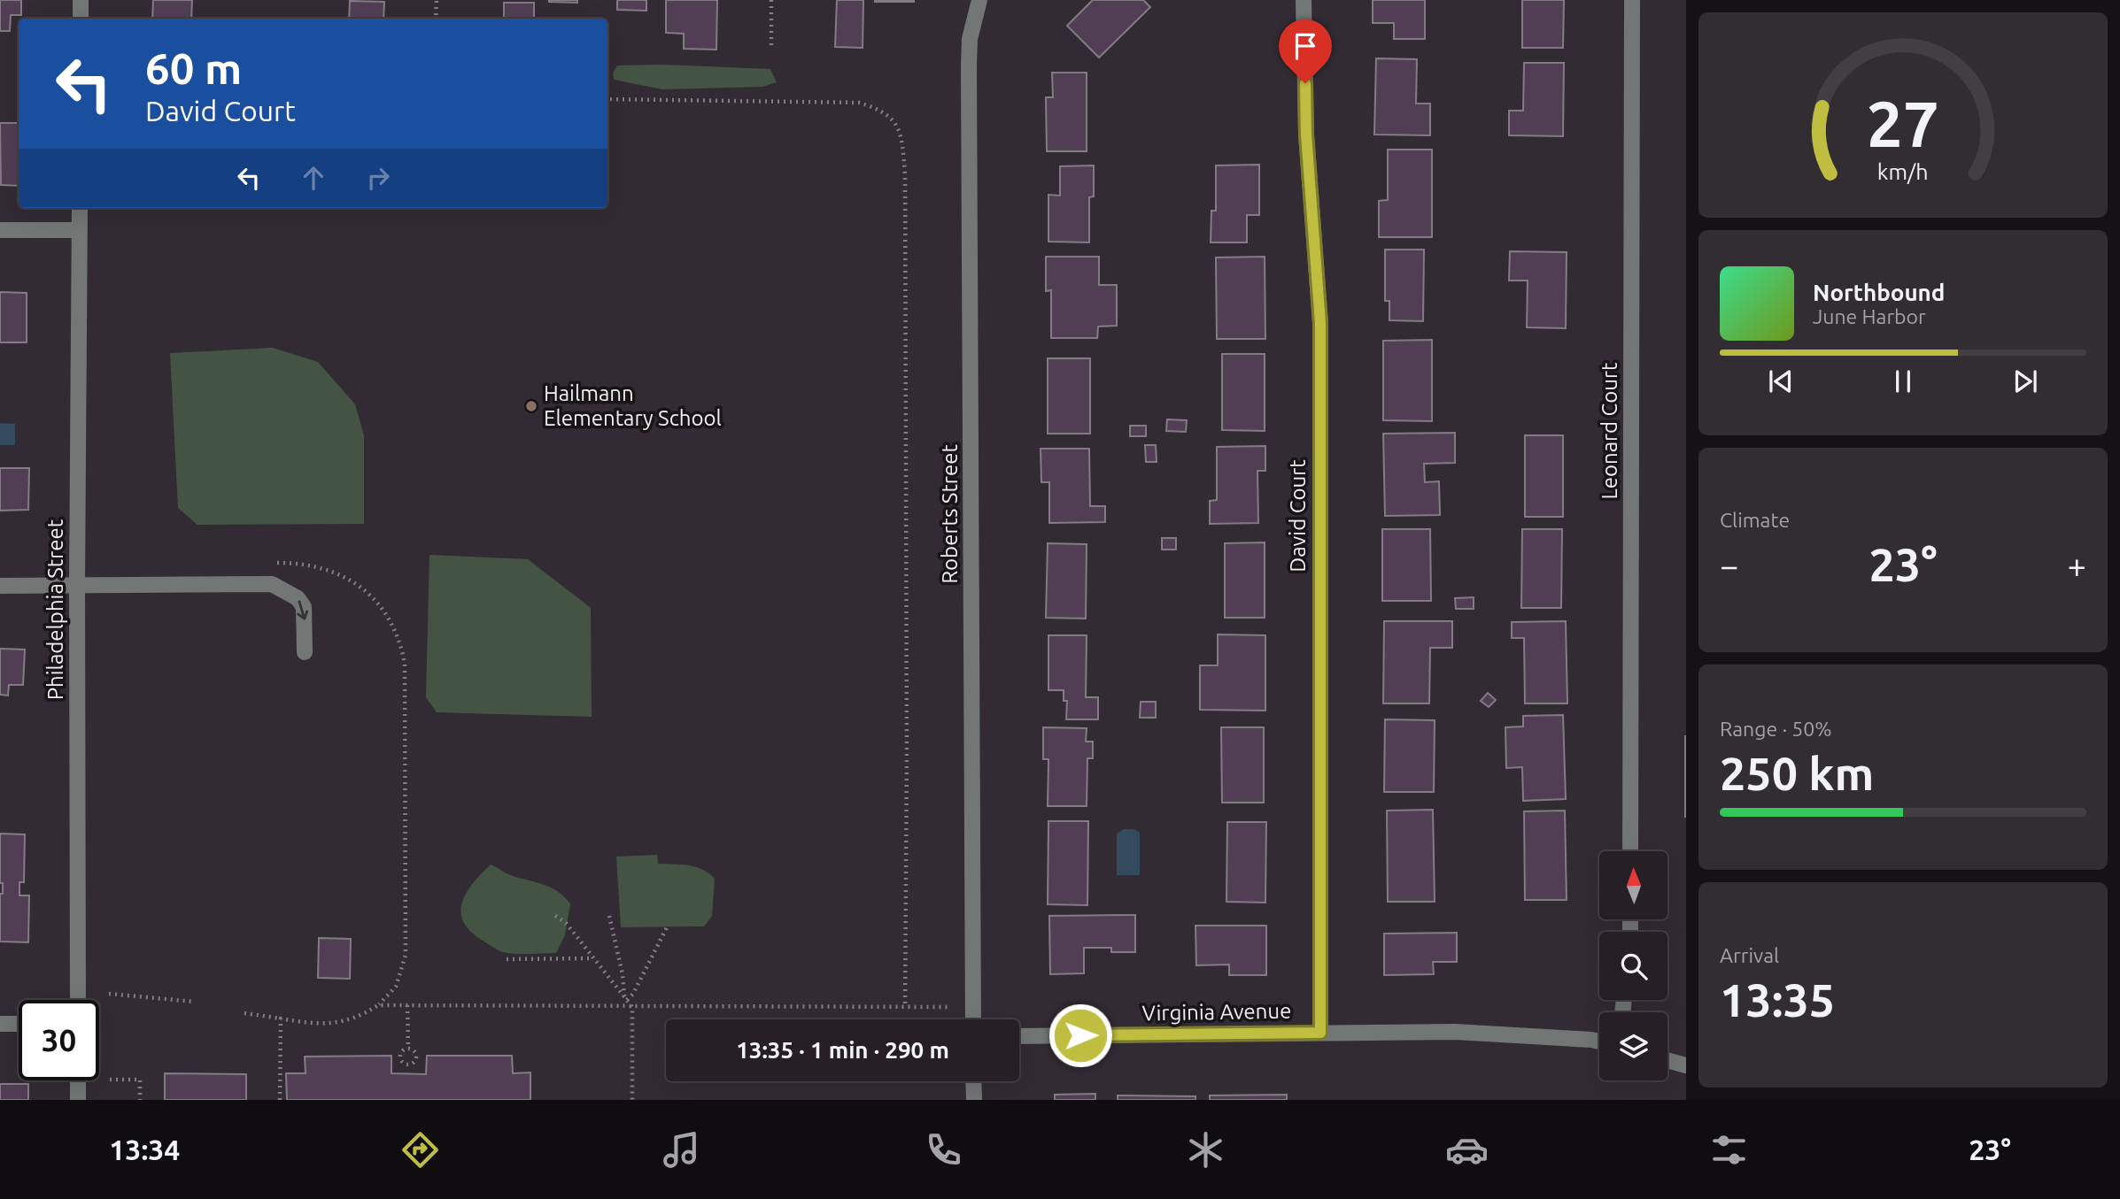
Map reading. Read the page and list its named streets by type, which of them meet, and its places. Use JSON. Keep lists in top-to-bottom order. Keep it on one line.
{"streets":{"street":["Leonard Court","Roberts Street","David Court","Philadelphia Street","Virginia Avenue"]},"crossings":[["David Court","Virginia Avenue"]],"places":["Hailmann Elementary School"],"north":"top","page":{"turn":["60 m","David Court"],"song":["Northbound","June Harbor"],"tile":["Climate",["Range · 50%","250 km"],["Arrival","13:35"]],"heat":["−","23°","+"],"limit":"30","trip":"13:35 · 1 min · 290 m","tabs":["13:34","23°"],"gauge":["27","km/h"]}}
